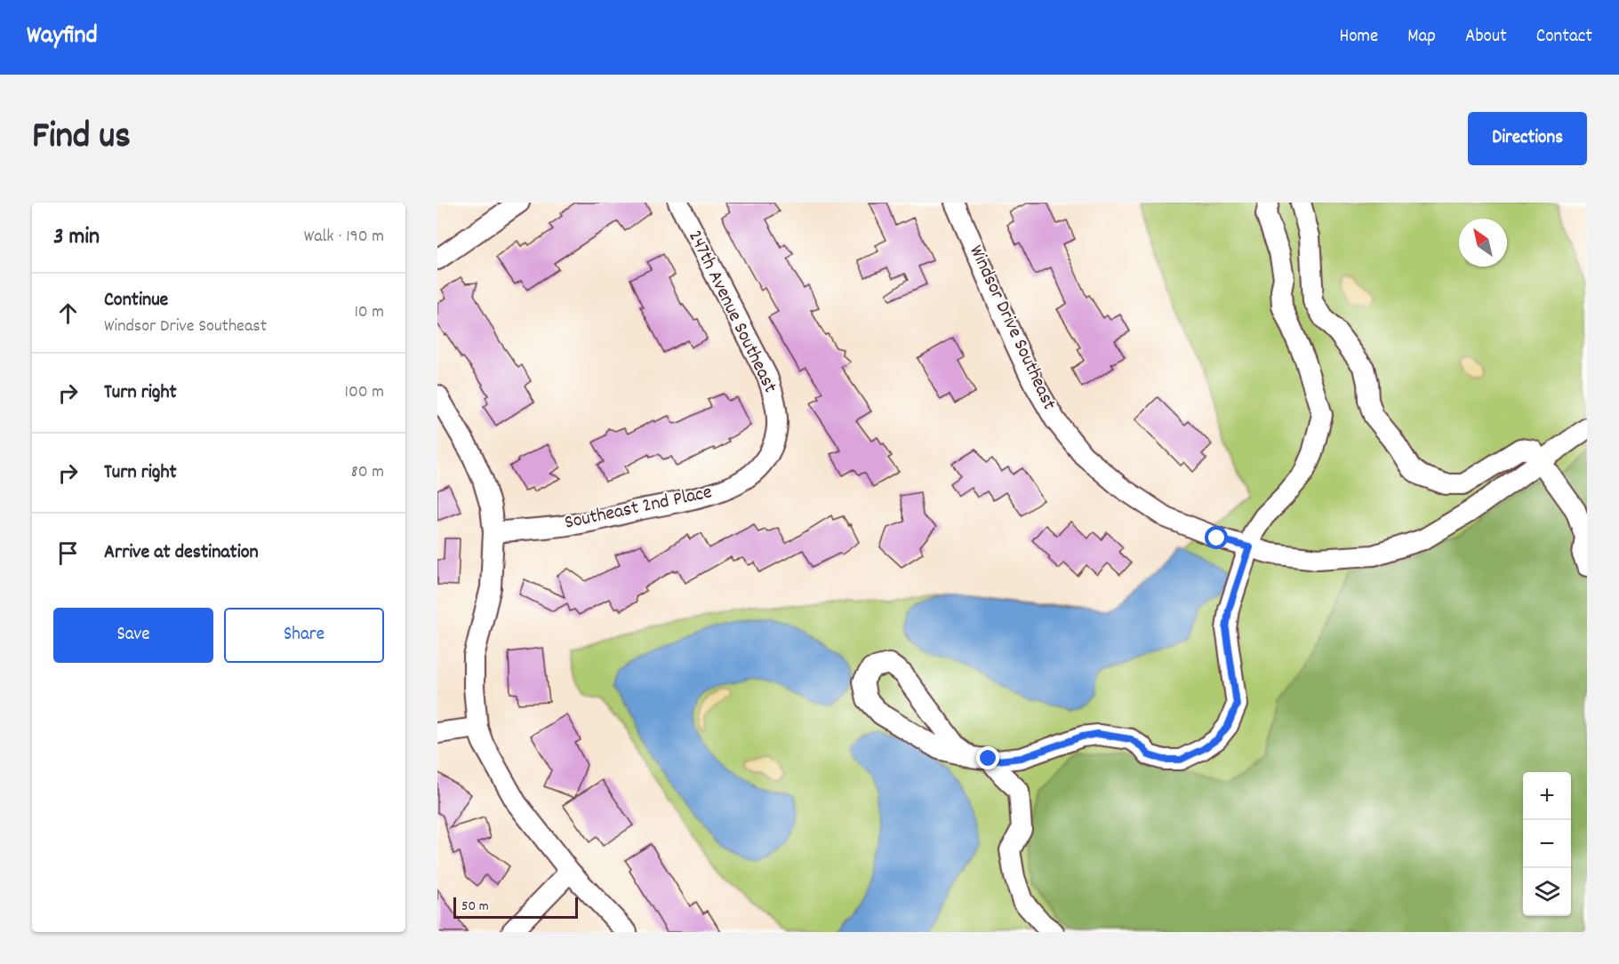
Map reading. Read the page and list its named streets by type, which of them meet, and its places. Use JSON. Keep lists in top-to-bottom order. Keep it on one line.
{"streets":{"street":["247th Avenue Southeast","Windsor Drive Southeast","Southeast 2nd Place"]},"crossings":[["247th Avenue Southeast","Southeast 2nd Place"]],"scale_bar":"50 m","north":"top left","page":{"header":"Wayfind","nav":["Home","Map","About","Contact"],"title":"Find us","buttons":["Directions",["Save","Share"]],"heading":["3 min","Walk · 190 m"],"list":[["Continue","Windsor Drive Southeast","10 m"],["Turn right","100 m"],["Turn right","80 m"],"Arrive at destination"],"map_buttons":["+","−"],"scale":"50 m"}}
